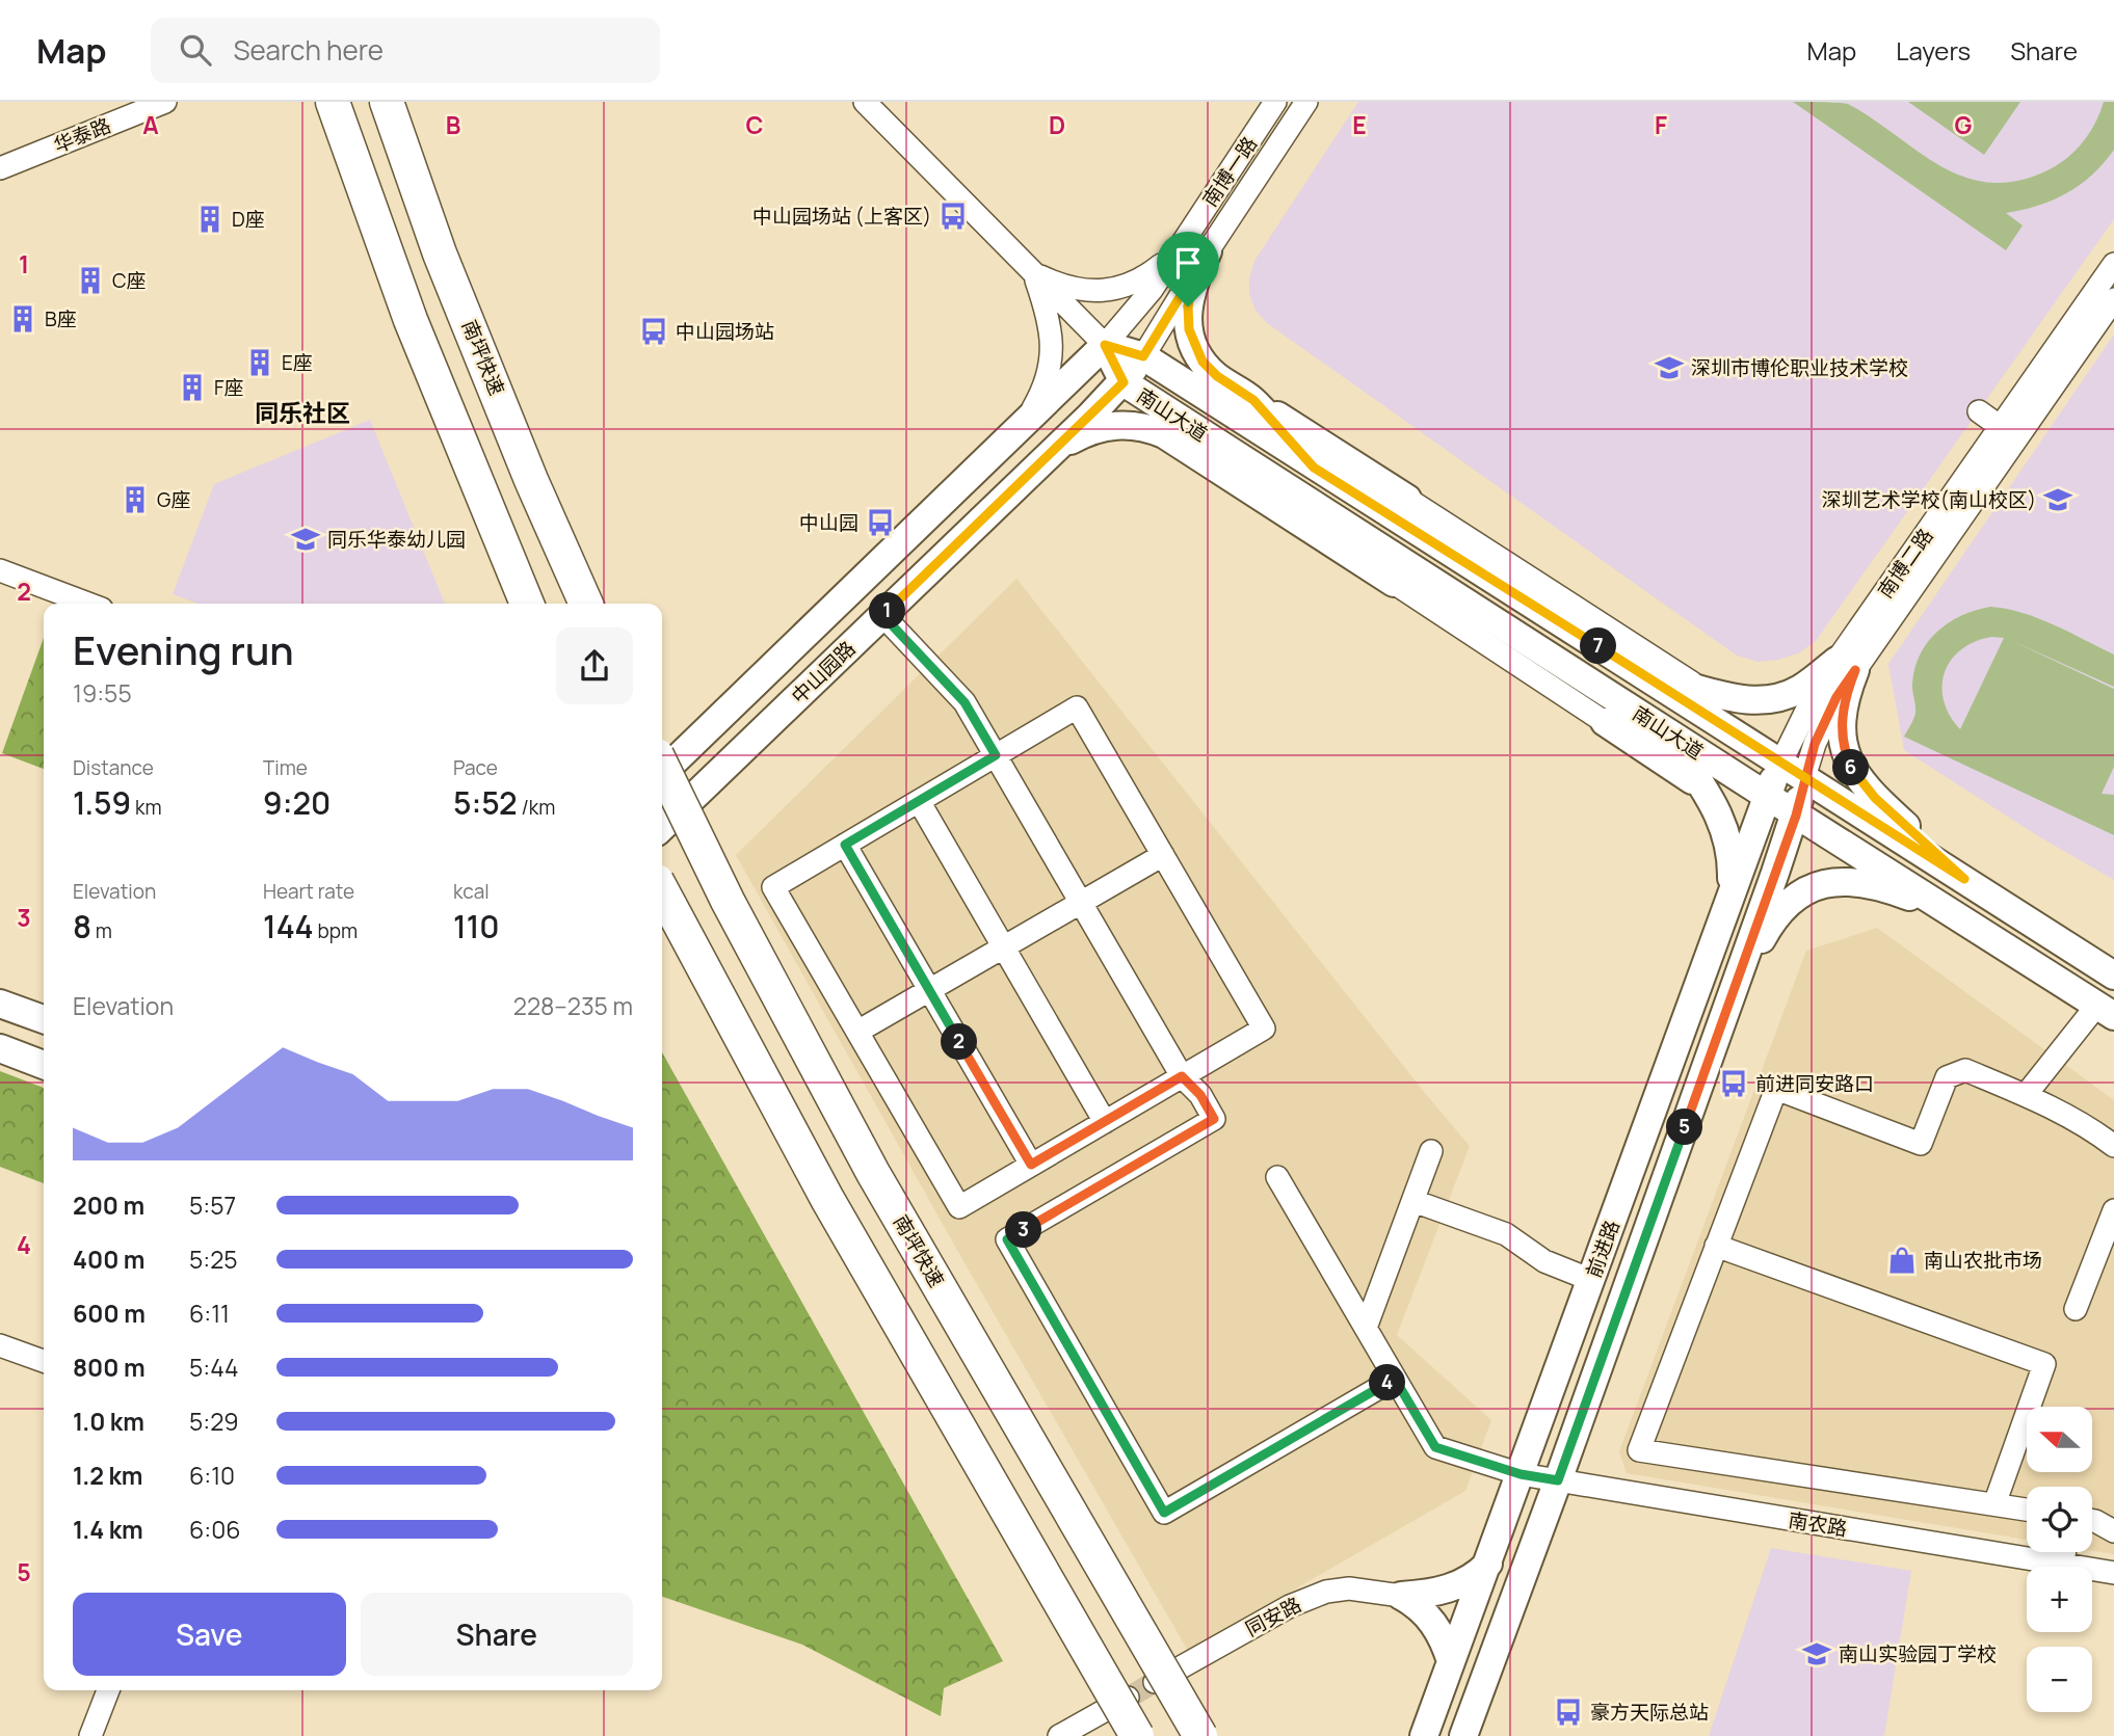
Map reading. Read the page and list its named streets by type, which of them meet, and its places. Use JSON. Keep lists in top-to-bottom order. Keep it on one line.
{"streets":{"highway":["南坪快速"],"main road":["南山大道","中山园路","前进路"],"street":["华泰路","南博一路","南博二路","南农路","同安路"]},"crossings":[["南博一路","南山大道"],["南博一路","中山园路"],["南山大道","南博二路"],["南山大道","中山园路"],["南山大道","前进路"],["南博二路","前进路"],["前进路","南农路"]],"districts":["同乐社区"],"places":{"bus stop":["中山园场站 (上客区)","中山园场站","中山园","前进同安路口","豪方天际总站"],"building":["D座","C座","B座","E座","F座","G座"],"school or university":["深圳市博伦职业技术学校","深圳艺术学校(南山校区)","同乐华泰幼儿园","南山实验园丁学校"],"shop":["南山农批市场"]},"north":"left","page":{"header":"Map","search":"Search here","nav":["Map","Layers","Share"],"pins":["1","7","6","2","5","3","4"],"heading":["Evening run","19:55"],"stats":[["Distance","1.59 km"],["Time","9:20"],["Pace","5:52 /km"],["Elevation","8 m"],["Heart rate","144 bpm"],["kcal","110"]],"chart":["Elevation","228–235 m"],"list":[{"name":"200 m","note":"5:57"},{"name":"400 m","note":"5:25"},{"name":"600 m","note":"6:11"},{"name":"800 m","note":"5:44"},{"name":"1.0 km","note":"5:29"},{"name":"1.2 km","note":"6:10"},{"name":"1.4 km","note":"6:06"}],"map_buttons":["+","−"],"buttons":["Save","Share"]},"grid":{"columns":["A","B","C","D","E","F","G"],"rows":["1","2","3","4","5"]}}
